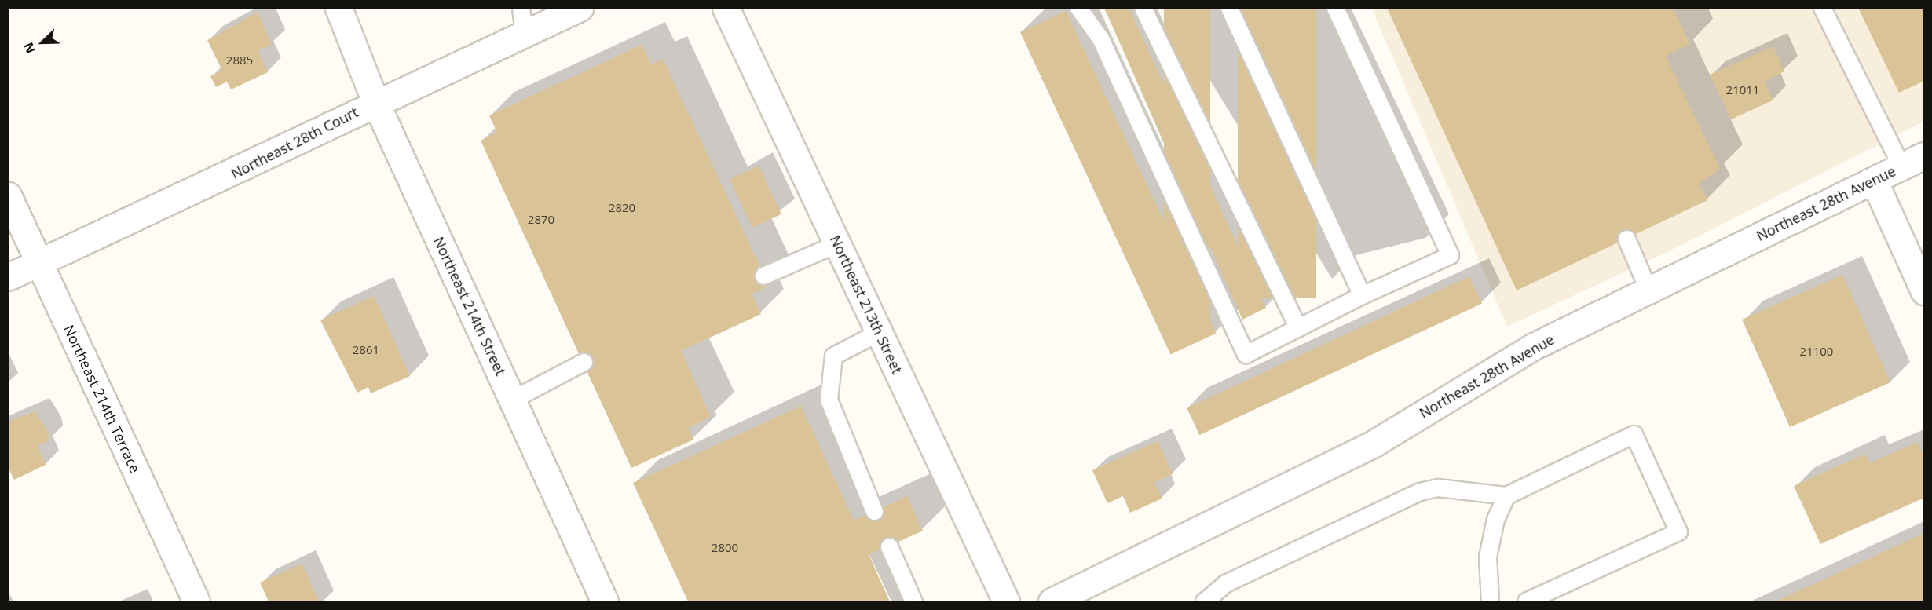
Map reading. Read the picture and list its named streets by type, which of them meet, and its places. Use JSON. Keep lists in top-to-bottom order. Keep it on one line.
{"streets":{"street":["Northeast 28th Court","Northeast 28th Avenue","Northeast 213th Street","Northeast 214th Street","Northeast 214th Terrace"]},"crossings":[["Northeast 28th Court","Northeast 214th Street"],["Northeast 28th Court","Northeast 214th Terrace"]],"house_numbers":["2885","21011","2820","2870","2861","21100","2800"],"north":"bottom left"}
